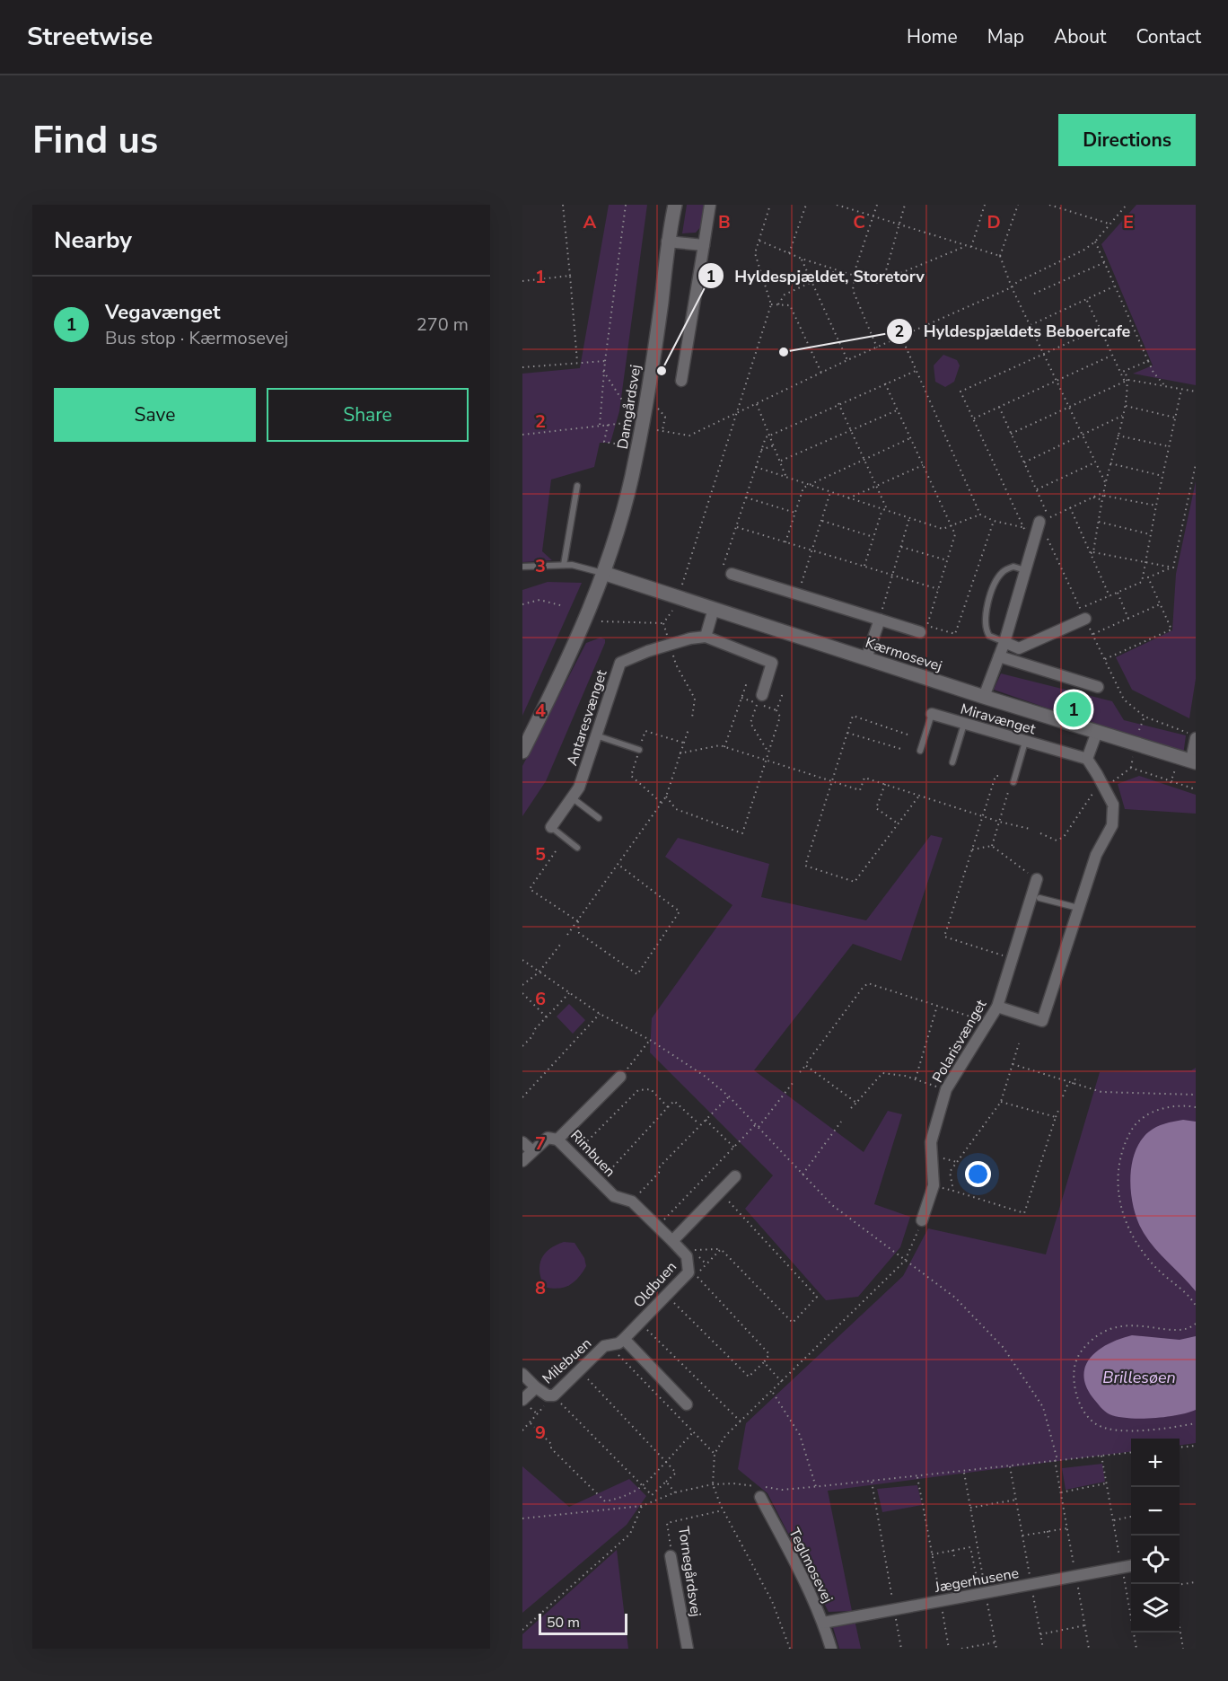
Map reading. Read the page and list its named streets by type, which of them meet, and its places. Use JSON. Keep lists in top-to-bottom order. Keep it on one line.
{"streets":{"street":["Damgårdsvej","Kærmosevej","Antaresvænget","Miravænget","Polarisvænget","Rimbuen","Oldbuen","Milebuen","Teglmosevej","Tornegårdsvej","Jægerhusene"]},"crossings":[["Damgårdsvej","Kærmosevej"],["Rimbuen","Oldbuen"],["Oldbuen","Milebuen"],["Teglmosevej","Jægerhusene"]],"water":["Brillesøen"],"places":["Hyldespjældets Beboercafe","Hyldespjældet, Storetorv"],"scale_bar":"50 m","page":{"header":"Streetwise","nav":["Home","Map","About","Contact"],"buttons":["Directions",["Save","Share"]],"title":"Find us","heading":"Nearby","list":[{"mark":"1","name":"Vegavænget","note":"Bus stop · Kærmosevej","value":"270 m"}],"pins":"1","map_buttons":["+","−"],"scale":"50 m"},"grid":{"columns":["A","B","C","D","E"],"rows":["1","2","3","4","5","6","7","8","9"]}}
